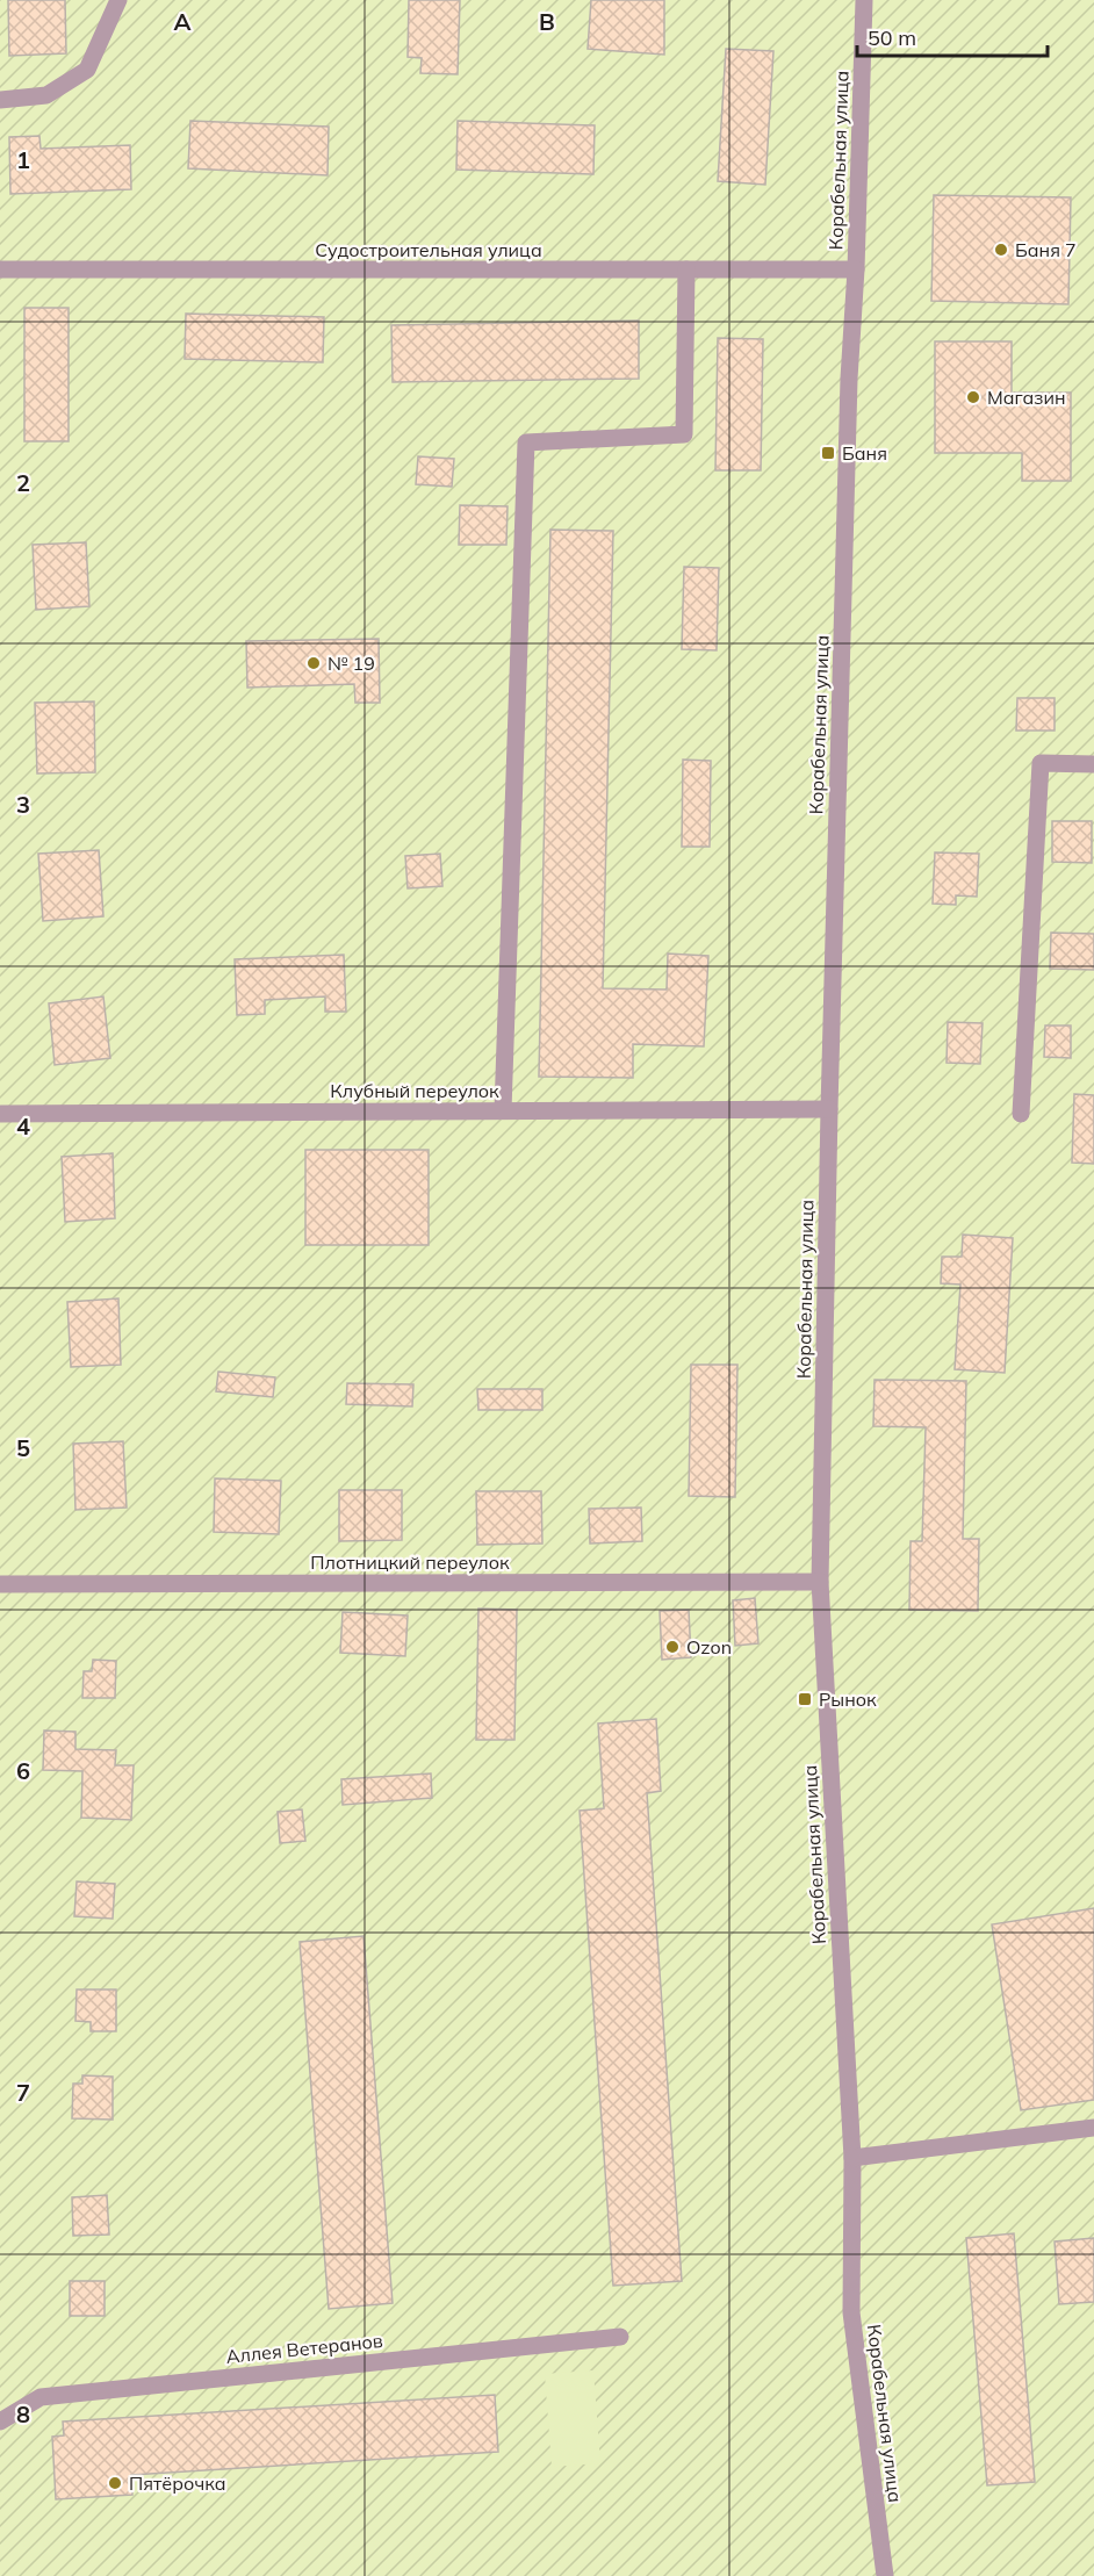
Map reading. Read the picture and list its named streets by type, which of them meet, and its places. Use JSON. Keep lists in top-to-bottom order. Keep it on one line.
{"streets":{"street":["Корабельная улица","Судостроительная улица","Клубный переулок","Плотницкий переулок","Аллея Ветеранов"]},"crossings":[["Корабельная улица","Судостроительная улица"],["Корабельная улица","Клубный переулок"],["Корабельная улица","Плотницкий переулок"]],"places":{"other":["Баня 7","Магазин","№ 19","Ozon","Пятёрочка"],"transit":["Баня","Рынок"]},"scale_bar":"50 m","grid":{"columns":["A","B"],"rows":["1","2","3","4","5","6","7","8"]}}
